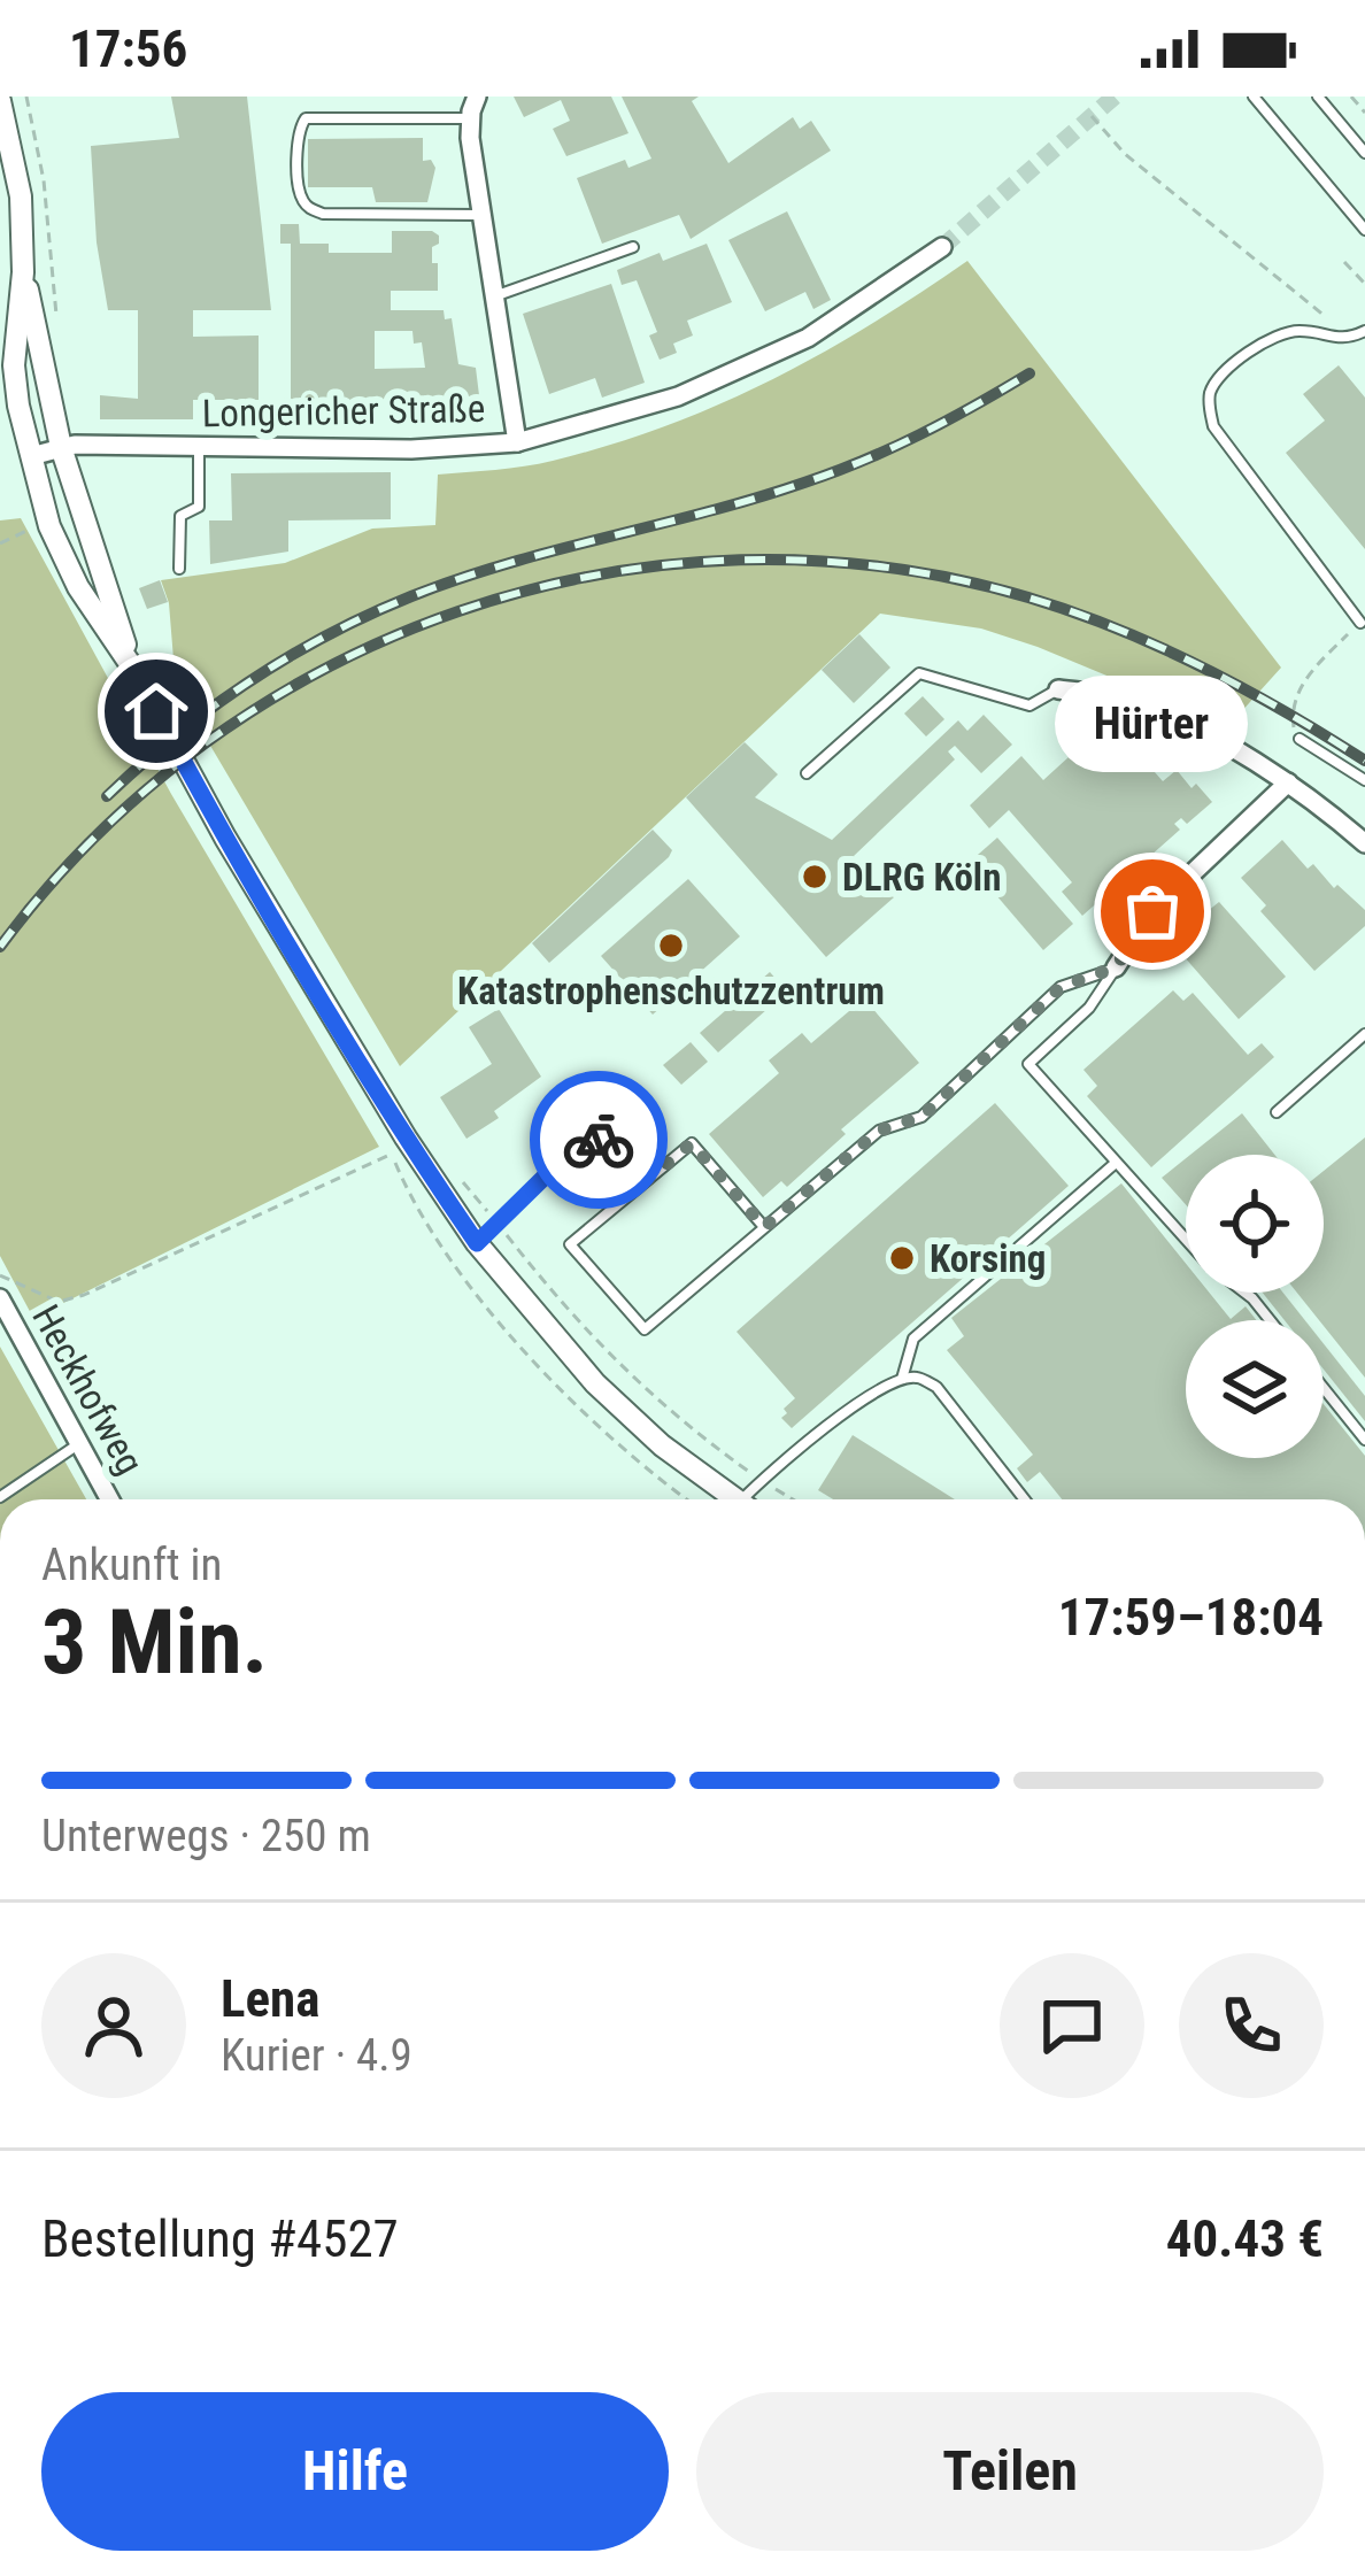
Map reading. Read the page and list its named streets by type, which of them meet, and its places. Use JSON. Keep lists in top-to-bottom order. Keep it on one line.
{"streets":{"street":["Longericher Straße","Heckhofweg"]},"places":["DLRG Köln","Hürter","Katastrophenschutzzentrum","Korsing"],"page":{"status":"17:56","bubble":"Hürter","heading":["3 Min.","Ankunft in","17:59–18:04"],"panel":["Lena","Kurier · 4.9","Bestellung #4527","40.43 €"],"bar":"Unterwegs · 250 m","buttons":["Hilfe","Teilen"]}}
